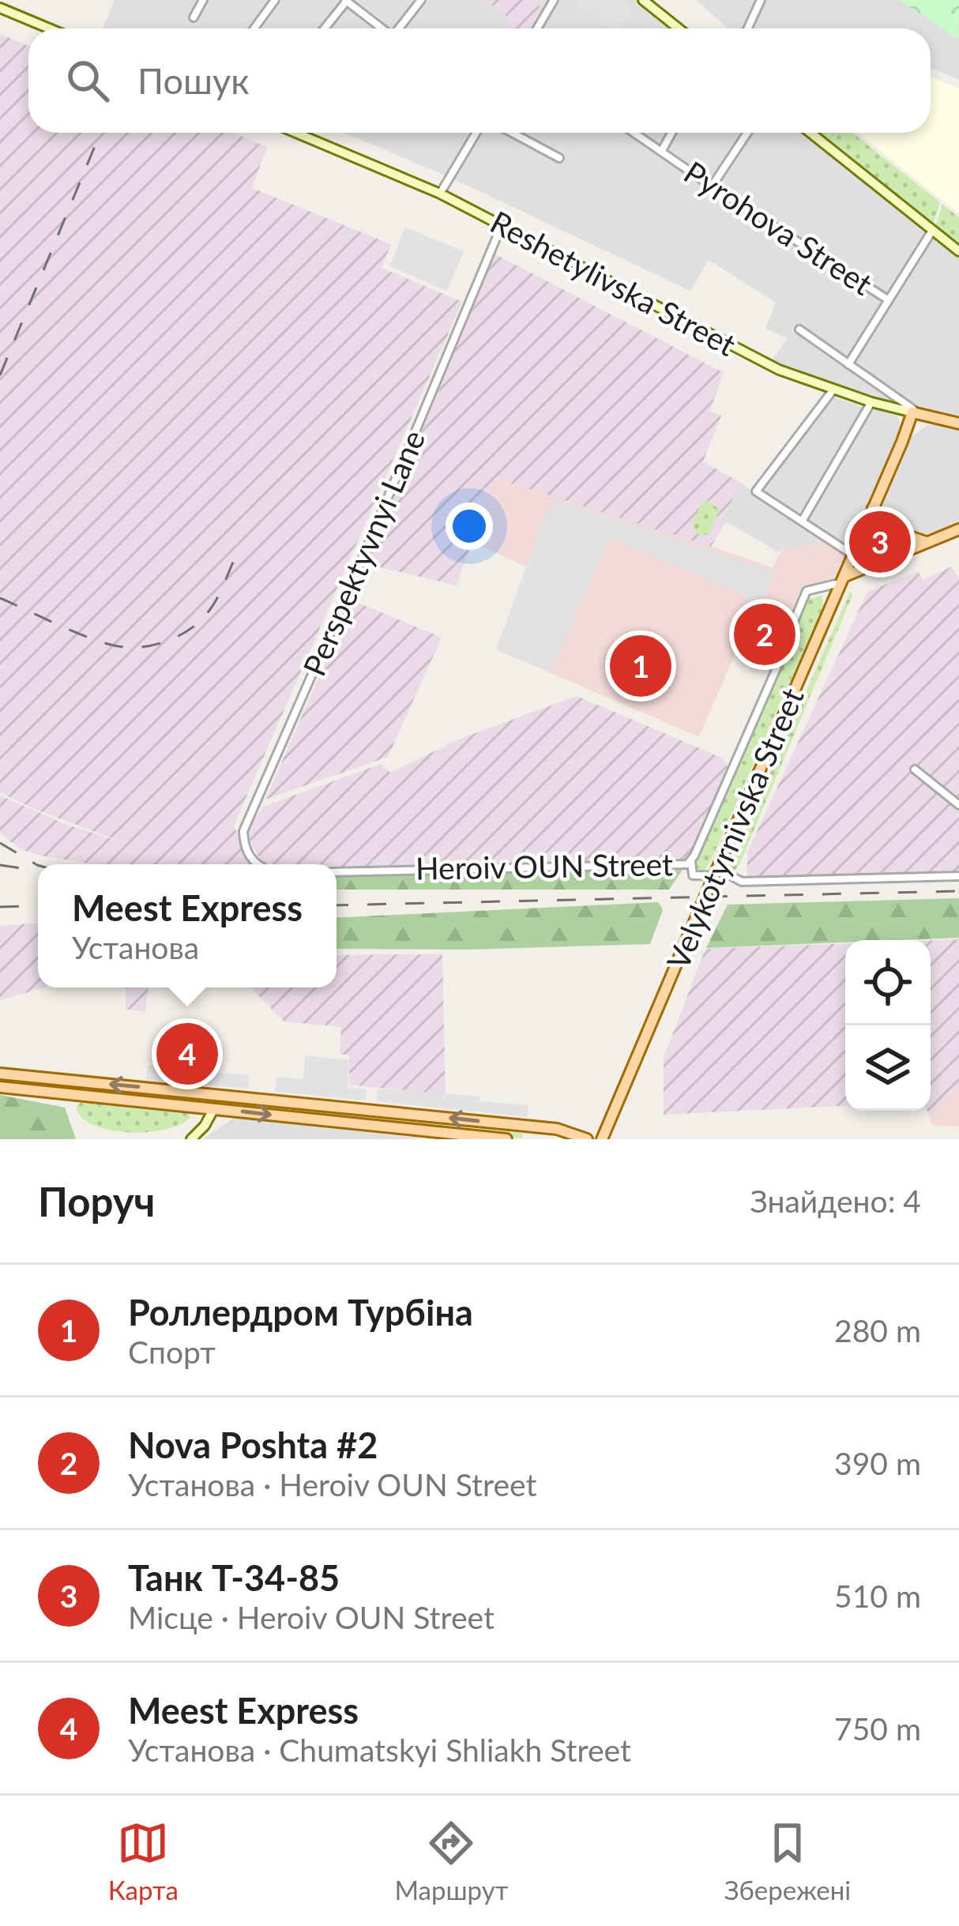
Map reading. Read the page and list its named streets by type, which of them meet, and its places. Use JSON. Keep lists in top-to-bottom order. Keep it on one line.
{"streets":{"main road":["Reshetylivska Street","Velykotyrnivska Street"],"street":["Pyrohova Street","Perspektyvnyi Lane","Heroiv OUN Street"]},"crossings":[["Reshetylivska Street","Perspektyvnyi Lane"],["Reshetylivska Street","Velykotyrnivska Street"],["Velykotyrnivska Street","Heroiv OUN Street"]],"page":{"search":"Пошук","pins":["3","2","1","4"],"popup":["Meest Express","Установа"],"heading":["Поруч","Знайдено: 4"],"list":[{"mark":"1","name":"Роллердром Турбіна","note":"Спорт","value":"280 m"},{"mark":"2","name":"Nova Poshta #2","note":"Установа · Heroiv OUN Street","value":"390 m"},{"mark":"3","name":"Танк Т-34-85","note":"Місце · Heroiv OUN Street","value":"510 m"},{"mark":"4","name":"Meest Express","note":"Установа · Chumatskyi Shliakh Street","value":"750 m"}],"nav":["Карта","Маршрут","Збережені"]}}
